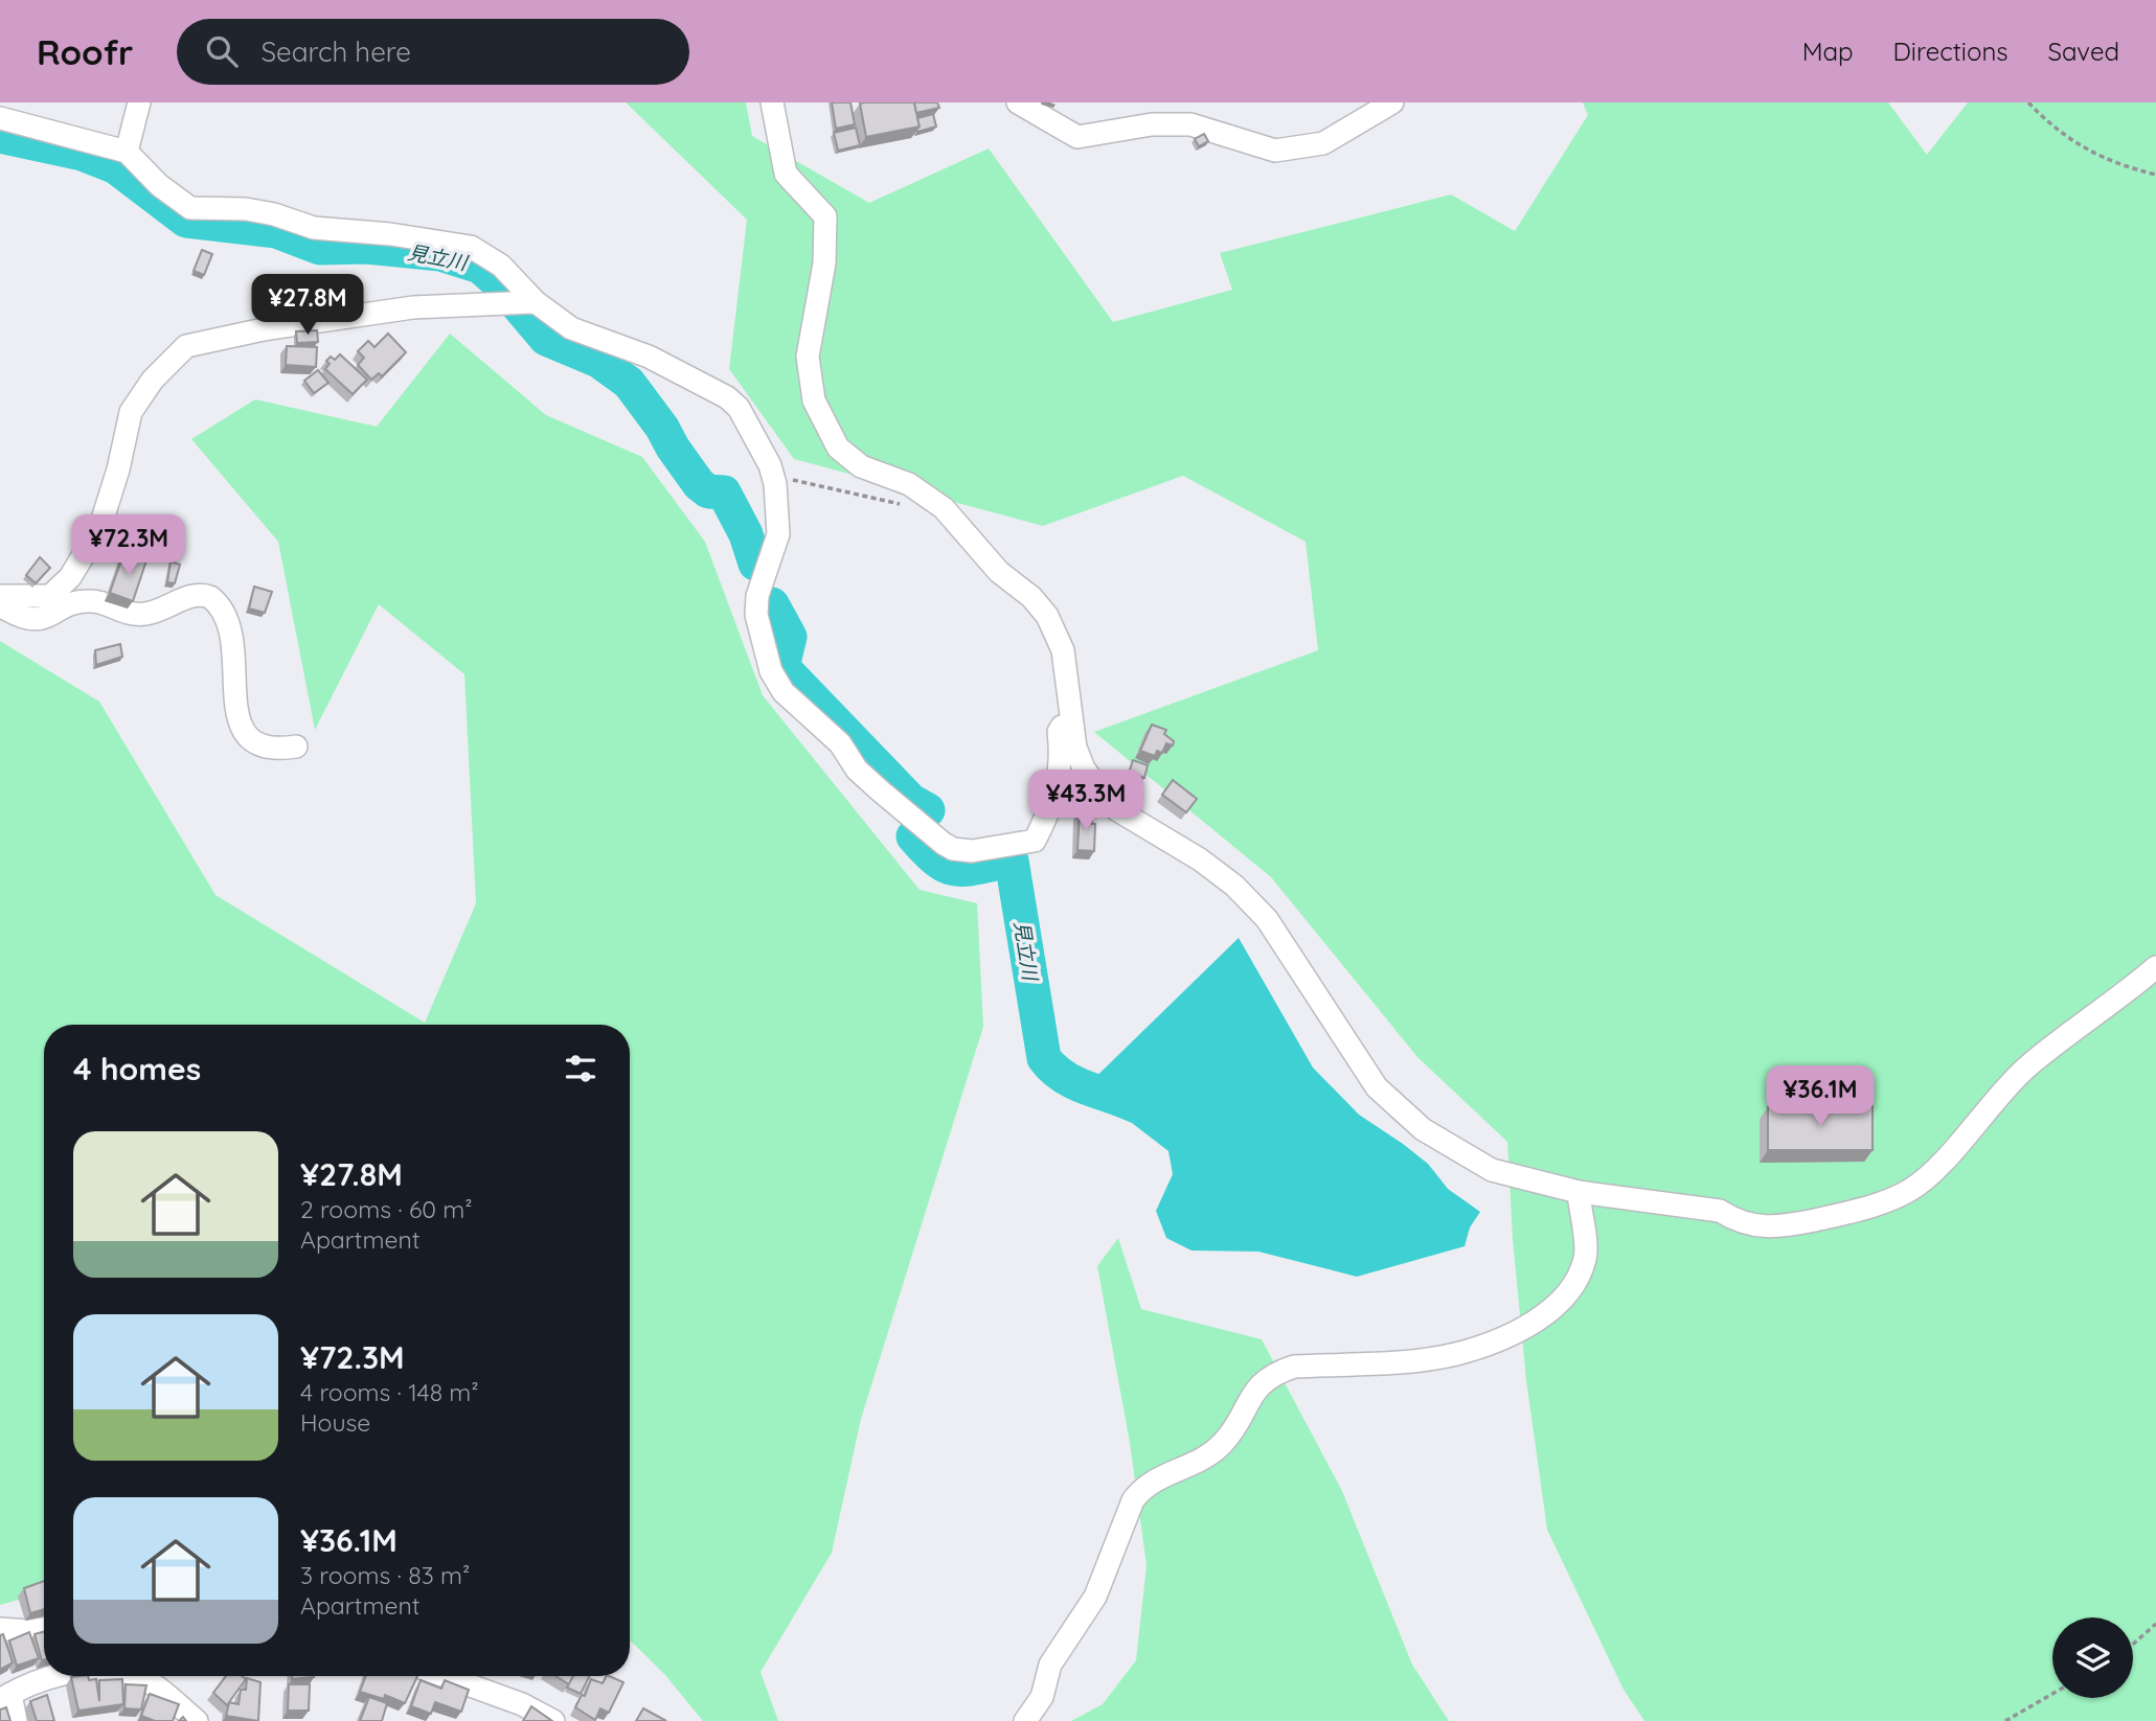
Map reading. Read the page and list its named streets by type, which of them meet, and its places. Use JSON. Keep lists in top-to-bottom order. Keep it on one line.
{"water":["見立川"],"page":{"header":"Roofr","search":"Search here","nav":["Map","Directions","Saved"],"price":["¥27.8M","¥72.3M","¥43.3M","¥36.1M"],"heading":"4 homes","list":[{"name":"¥27.8M","note":"2 rooms · 60 m² · Apartment"},{"name":"¥72.3M","note":"4 rooms · 148 m² · House"},{"name":"¥36.1M","note":"3 rooms · 83 m² · Apartment"}]}}
